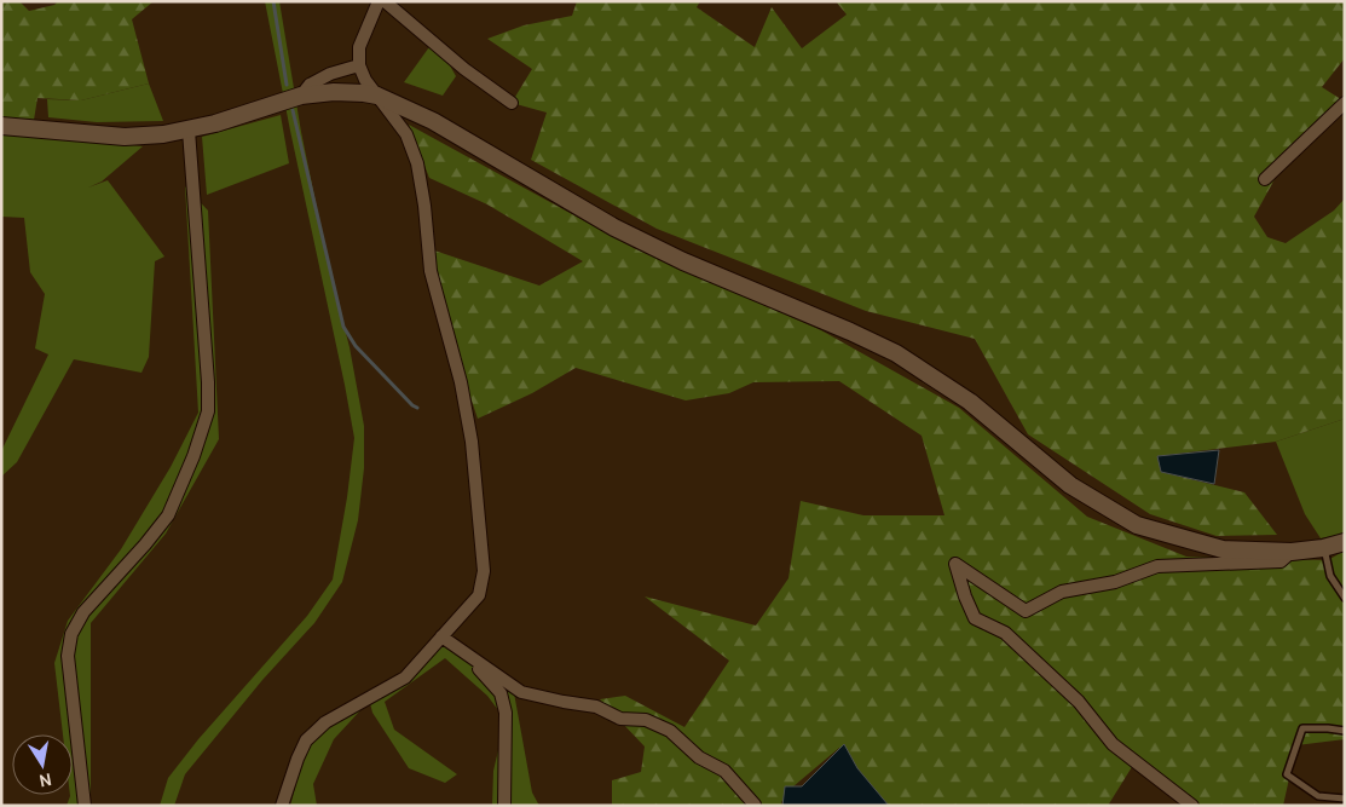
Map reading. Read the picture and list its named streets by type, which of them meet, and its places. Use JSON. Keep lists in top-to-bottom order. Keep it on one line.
{"north":"bottom"}
